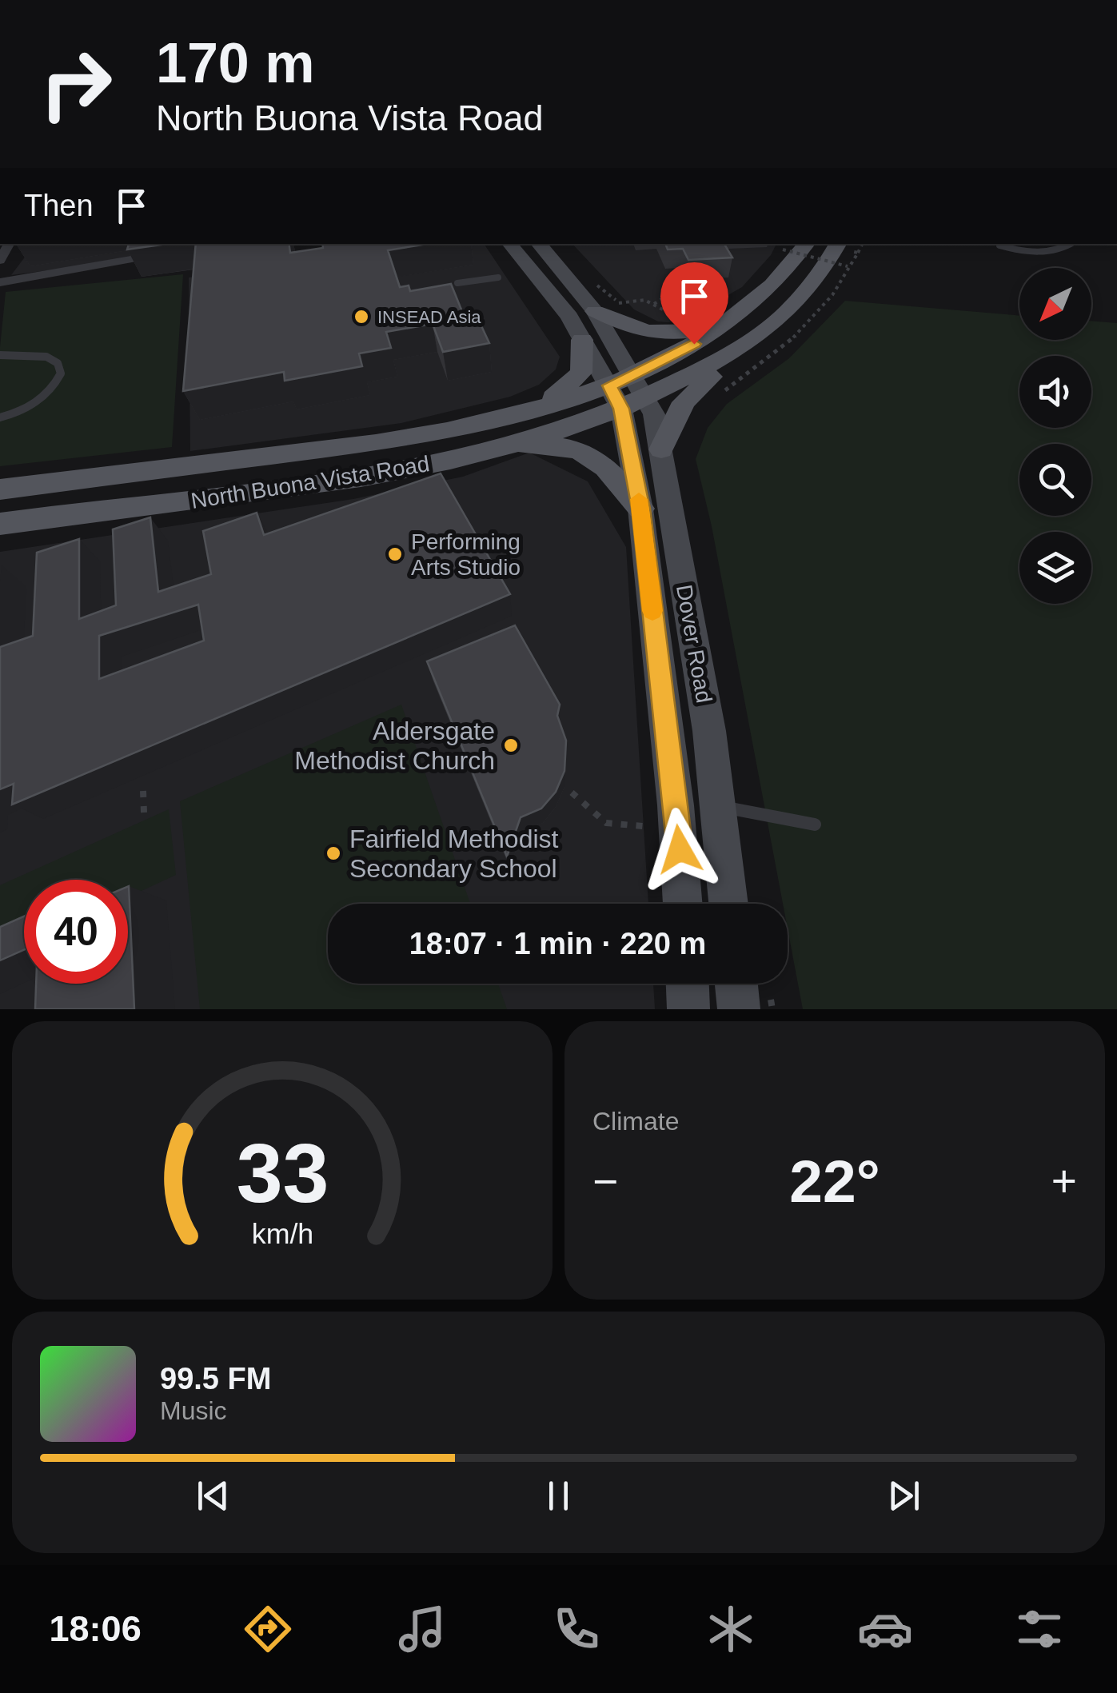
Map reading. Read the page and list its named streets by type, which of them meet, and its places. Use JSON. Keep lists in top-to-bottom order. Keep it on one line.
{"streets":{"main road":["North Buona Vista Road"],"street":["Dover Road"]},"crossings":[["North Buona Vista Road","Dover Road"]],"places":["INSEAD Asia","Performing Arts Studio","Aldersgate Methodist Church","Fairfield Methodist Secondary School"],"north":"bottom left","page":{"turn":["170 m","North Buona Vista Road"],"then":"Then","limit":"40","trip":"18:07 · 1 min · 220 m","tile":"Climate","heat":["−","22°","+"],"song":["99.5 FM","Music"],"tabs":"18:06","gauge":["33","km/h"]}}
